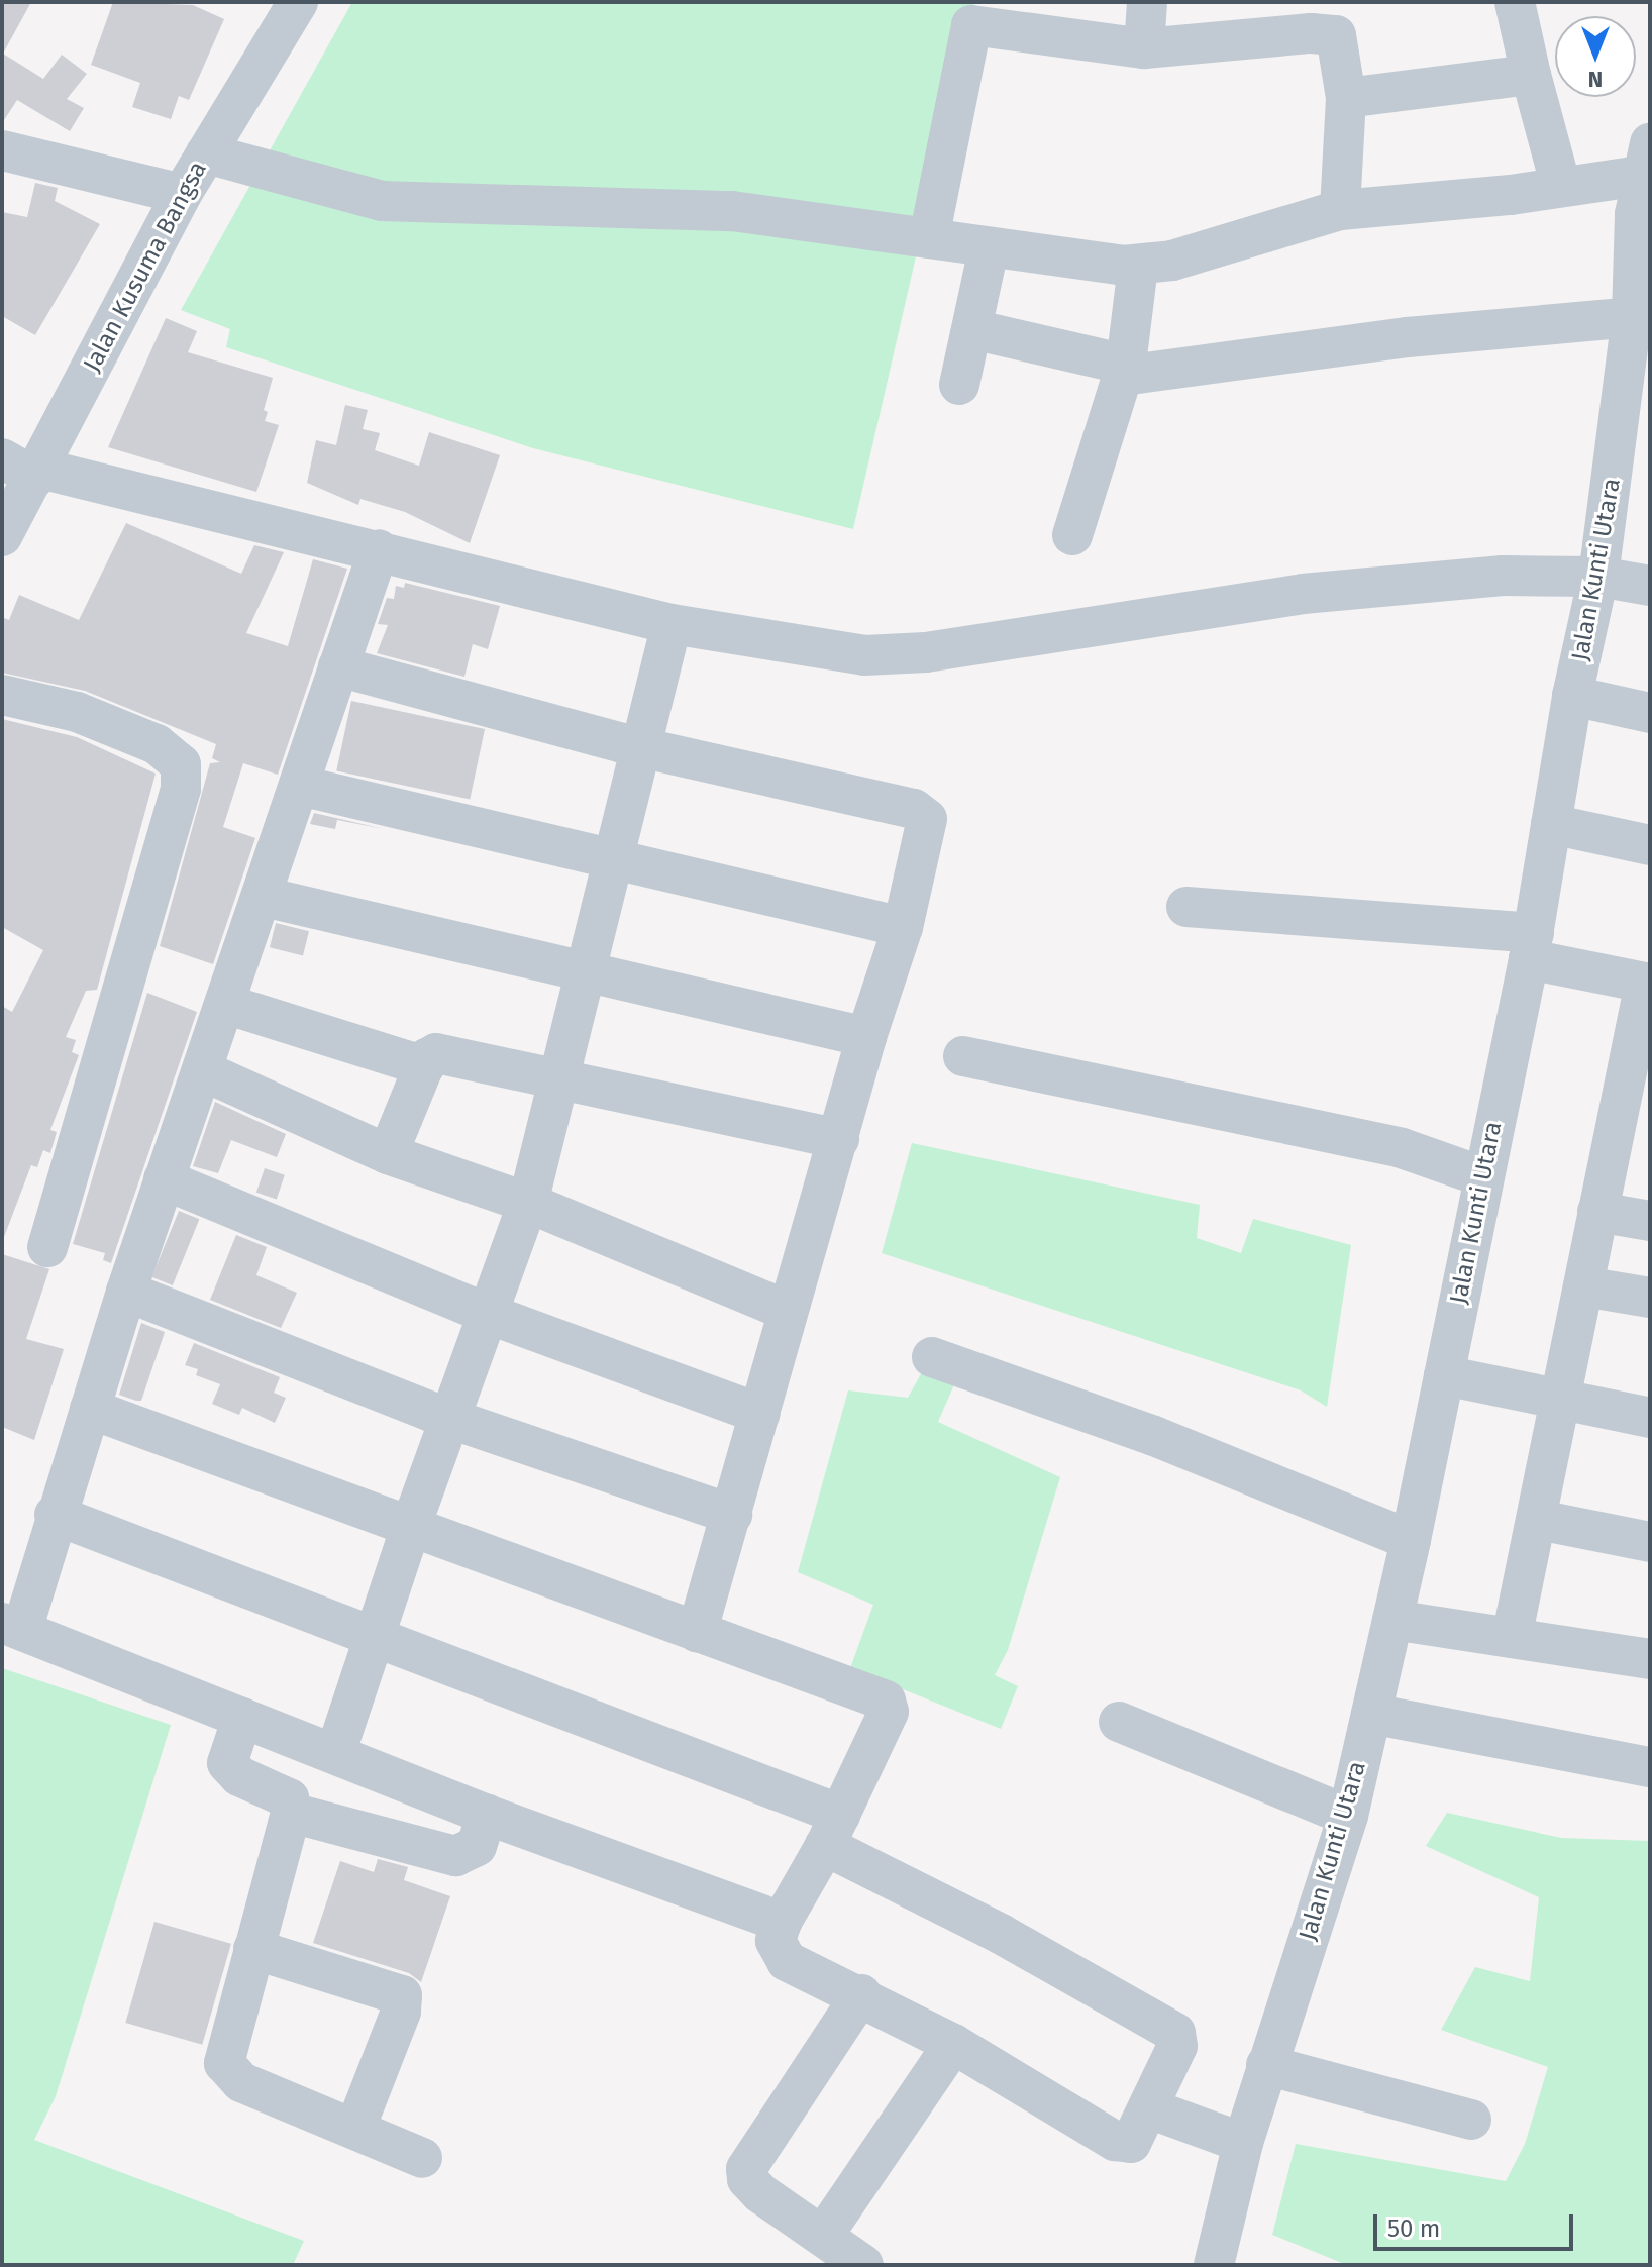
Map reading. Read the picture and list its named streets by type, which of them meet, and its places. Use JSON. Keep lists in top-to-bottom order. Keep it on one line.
{"streets":{"street":["Jalan Kusuma Bangsa","Jalan Kunti Utara"]},"scale_bar":"50 m","north":"bottom"}
